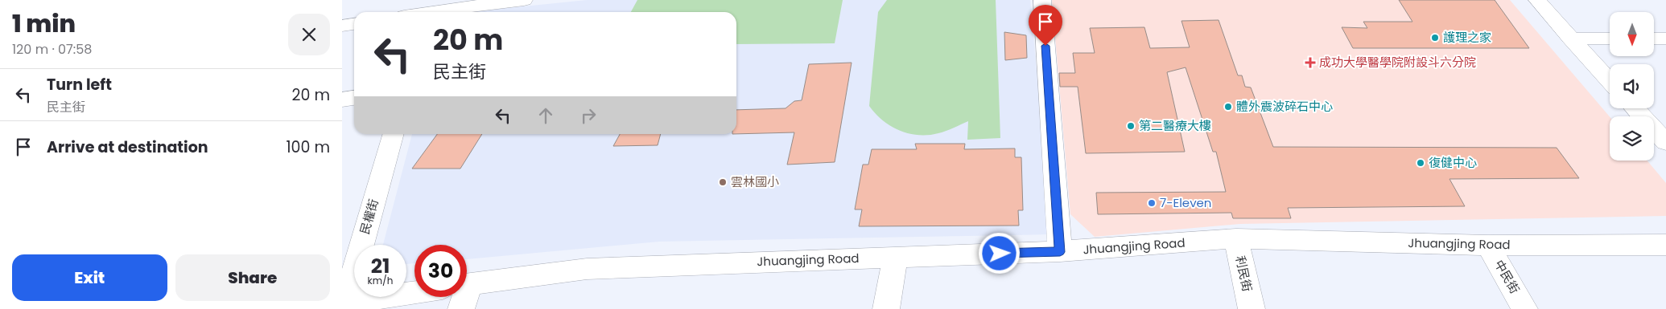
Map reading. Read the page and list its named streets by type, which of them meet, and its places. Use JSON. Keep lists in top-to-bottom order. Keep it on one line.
{"streets":{"street":["民權街","Jhuangjing Road","利民街","中民街"]},"crossings":[["Jhuangjing Road","利民街"],["Jhuangjing Road","中民街"]],"places":{"other":["護理之家","體外震波碎石中心","第二醫療大樓","復健中心","雲林國小","7-Eleven"],"health":["成功大學醫學院附設斗六分院"]},"north":"bottom","page":{"heading":["1 min","120 m · 07:58"],"turn":["20 m","民主街"],"list":[{"name":"Turn left","note":"民主街","value":"20 m"},{"name":"Arrive at destination","value":"100 m"}],"speed":"21 km/h","limit":"30","buttons":["Exit","Share"]}}
